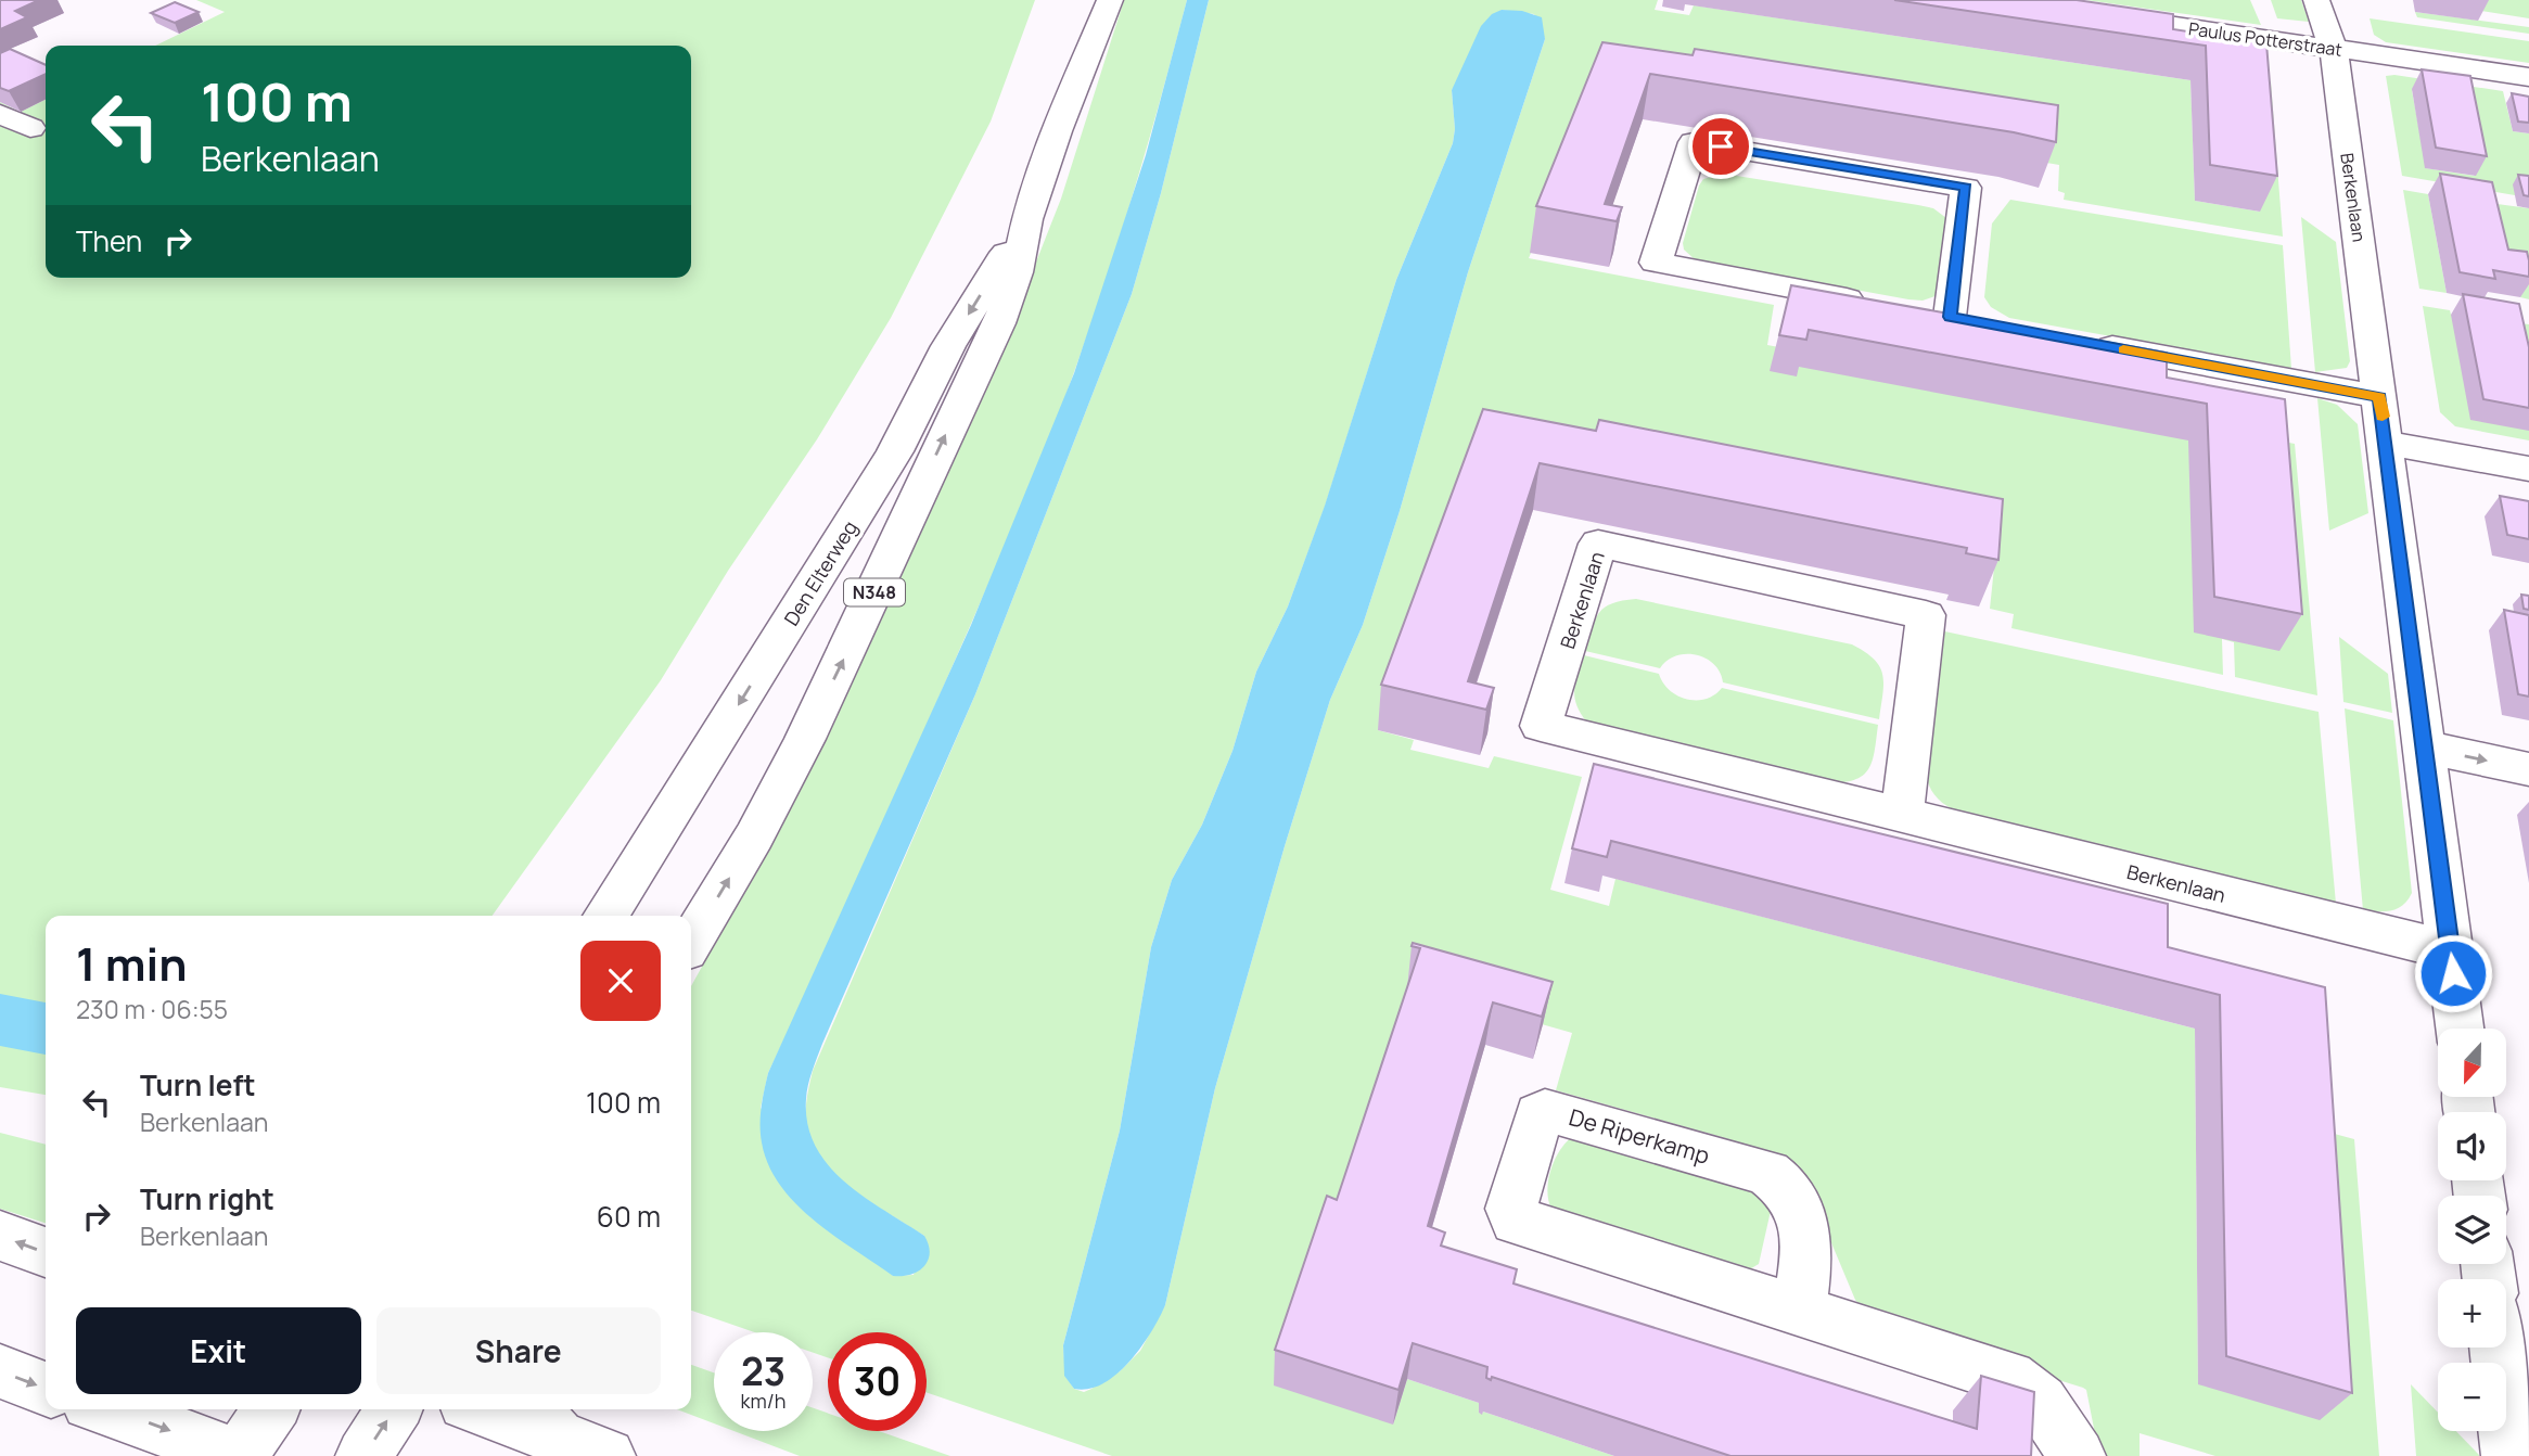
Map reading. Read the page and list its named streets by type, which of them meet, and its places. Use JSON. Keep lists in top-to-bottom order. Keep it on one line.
{"streets":{"street":["Paulus Potterstraat","Berkenlaan","Den Elterweg","N348","De Riperkamp"]},"crossings":[["Paulus Potterstraat","Berkenlaan"]],"north":"bottom","page":{"turn":["100 m","Berkenlaan"],"then":"Then","heading":["1 min","230 m · 06:55"],"map_buttons":["+","−"],"list":[{"name":"Turn left","note":"Berkenlaan","value":"100 m"},{"name":"Turn right","note":"Berkenlaan","value":"60 m"}],"buttons":["Exit","Share"],"speed":"23 km/h","limit":"30"}}
